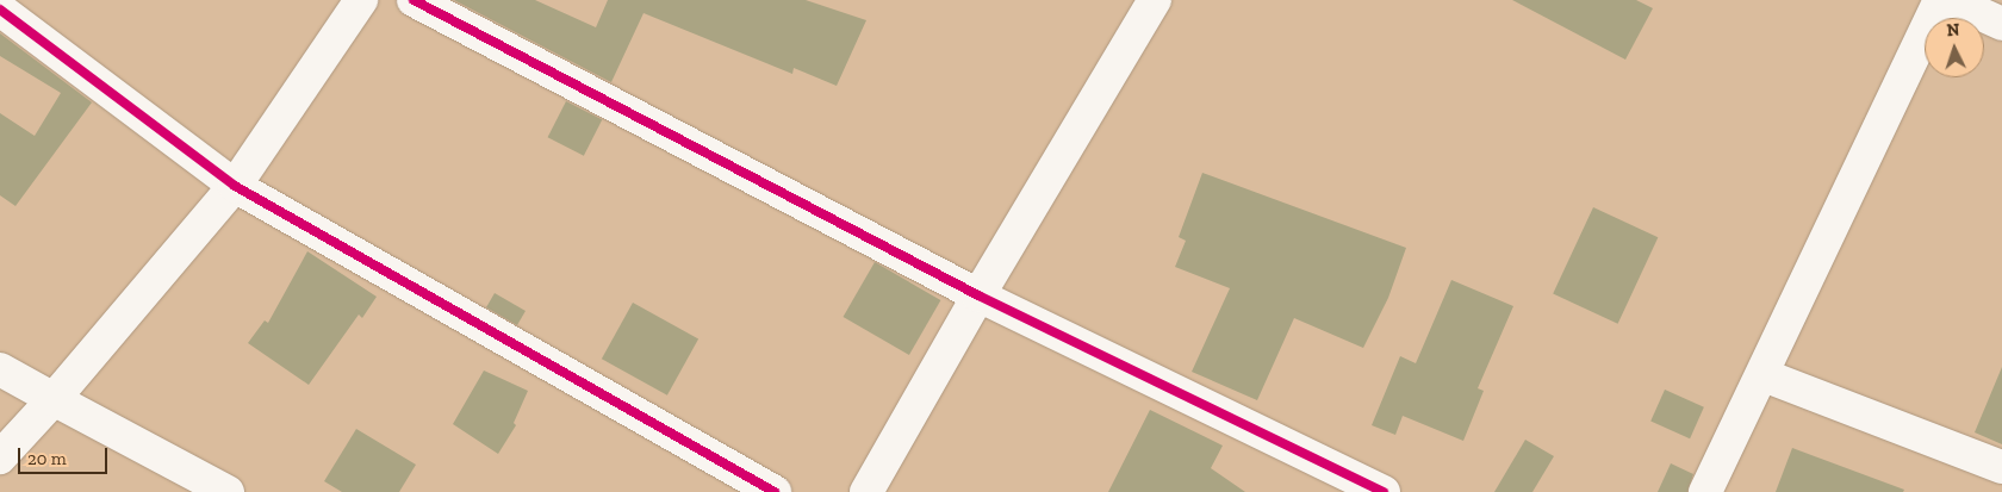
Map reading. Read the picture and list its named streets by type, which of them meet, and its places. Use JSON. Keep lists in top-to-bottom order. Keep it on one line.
{"scale_bar":"20 m","north":"top"}
